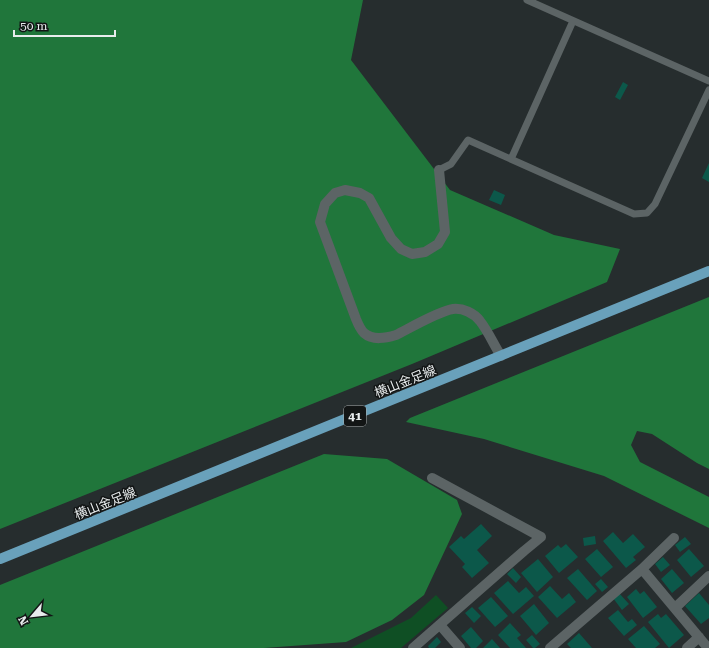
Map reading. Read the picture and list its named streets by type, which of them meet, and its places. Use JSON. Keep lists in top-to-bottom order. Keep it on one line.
{"streets":{"main road":["横山金足線","41"]},"scale_bar":"50 m","north":"bottom left"}
